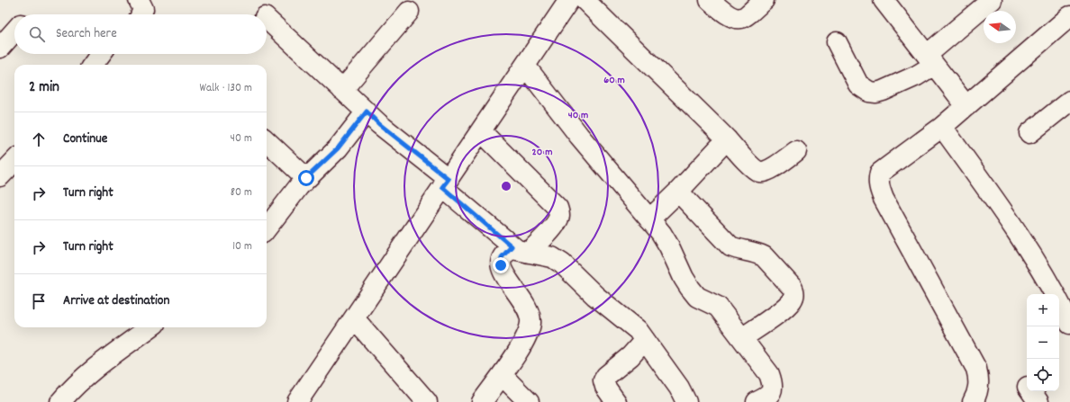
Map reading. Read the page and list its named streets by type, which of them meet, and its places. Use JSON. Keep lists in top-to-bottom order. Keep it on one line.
{"north":"left","page":{"search":"Search here","heading":["2 min","Walk · 130 m"],"list":[["Continue","40 m"],["Turn right","80 m"],["Turn right","10 m"],"Arrive at destination"],"map_buttons":["+","−"]},"rings":["60 m","40 m","20 m"]}
